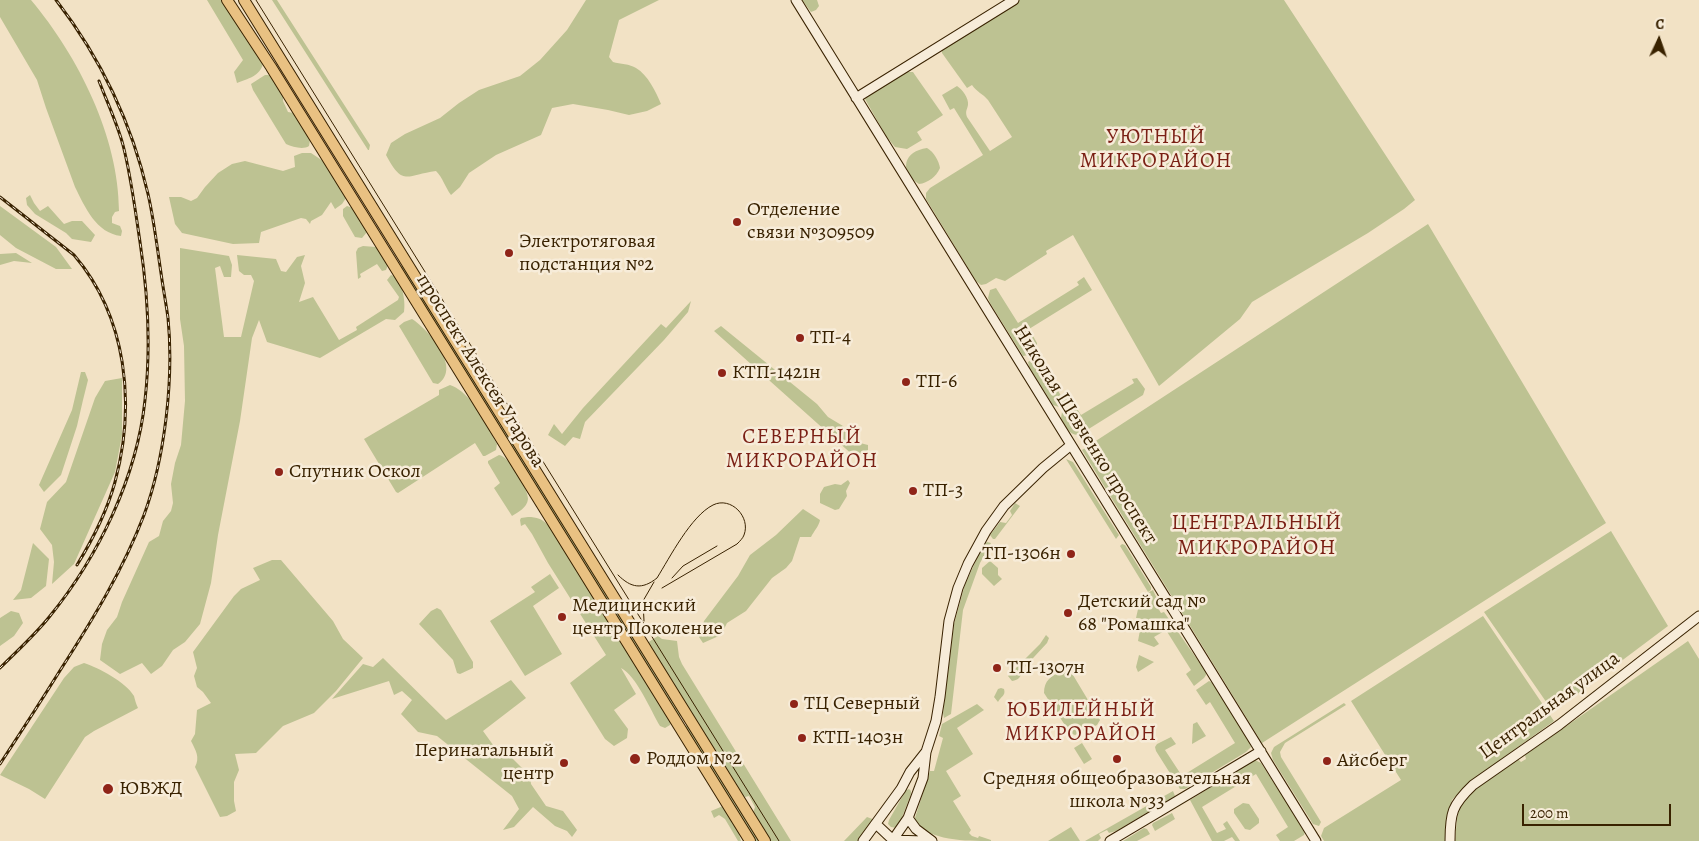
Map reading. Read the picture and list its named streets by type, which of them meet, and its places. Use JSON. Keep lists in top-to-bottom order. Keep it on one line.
{"streets":{"main road":["проспект Алексея Угарова","Николая Шевченко проспект","Центральная улица"]},"districts":["УЮТНЫЙ МИКРОРАЙОН","СЕВЕРНЫЙ МИКРОРАЙОН","ЦЕНТРАЛЬНЫЙ МИКРОРАЙОН","ЮБИЛЕЙНЫЙ МИКРОРАЙОН"],"places":["Отделение связи №309509","Электротяговая подстанция №2","ТП-4","КТП-1421н","ТП-6","Спутник Оскол","ТП-3","ТП-1306н","Детский сад № 68 \"Ромашка\"","Медицинский центр Поколение","ТП-1307н","ТЦ Северный","КТП-1403н","Роддом №2","Средняя общеобразовательная школа №33","Айсберг","Перинатальный центр","ЮВЖД"],"scale_bar":"200 m","north":"top"}
